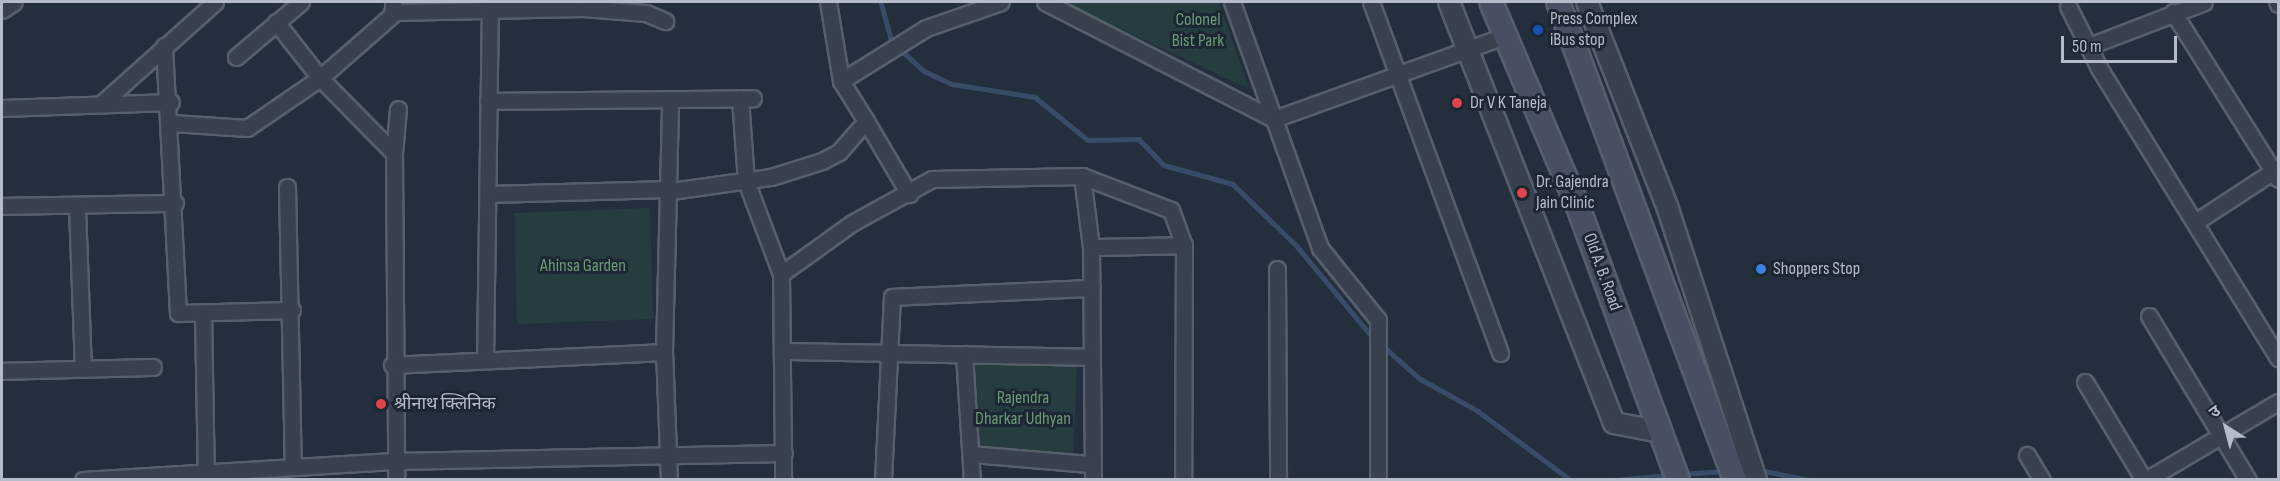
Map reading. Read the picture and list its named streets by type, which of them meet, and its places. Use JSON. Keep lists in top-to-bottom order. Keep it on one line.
{"streets":{"main road":["Old A. B. Road"]},"parks":["Colonel Bist Park","Ahinsa Garden","Rajendra Dharkar Udhyan"],"places":["Press Complex iBus stop","Dr V K Taneja","Dr. Gajendra Jain Clinic","Shoppers Stop","श्रीनाथ क्लिनिक"],"scale_bar":"50 m","north":"top left"}
